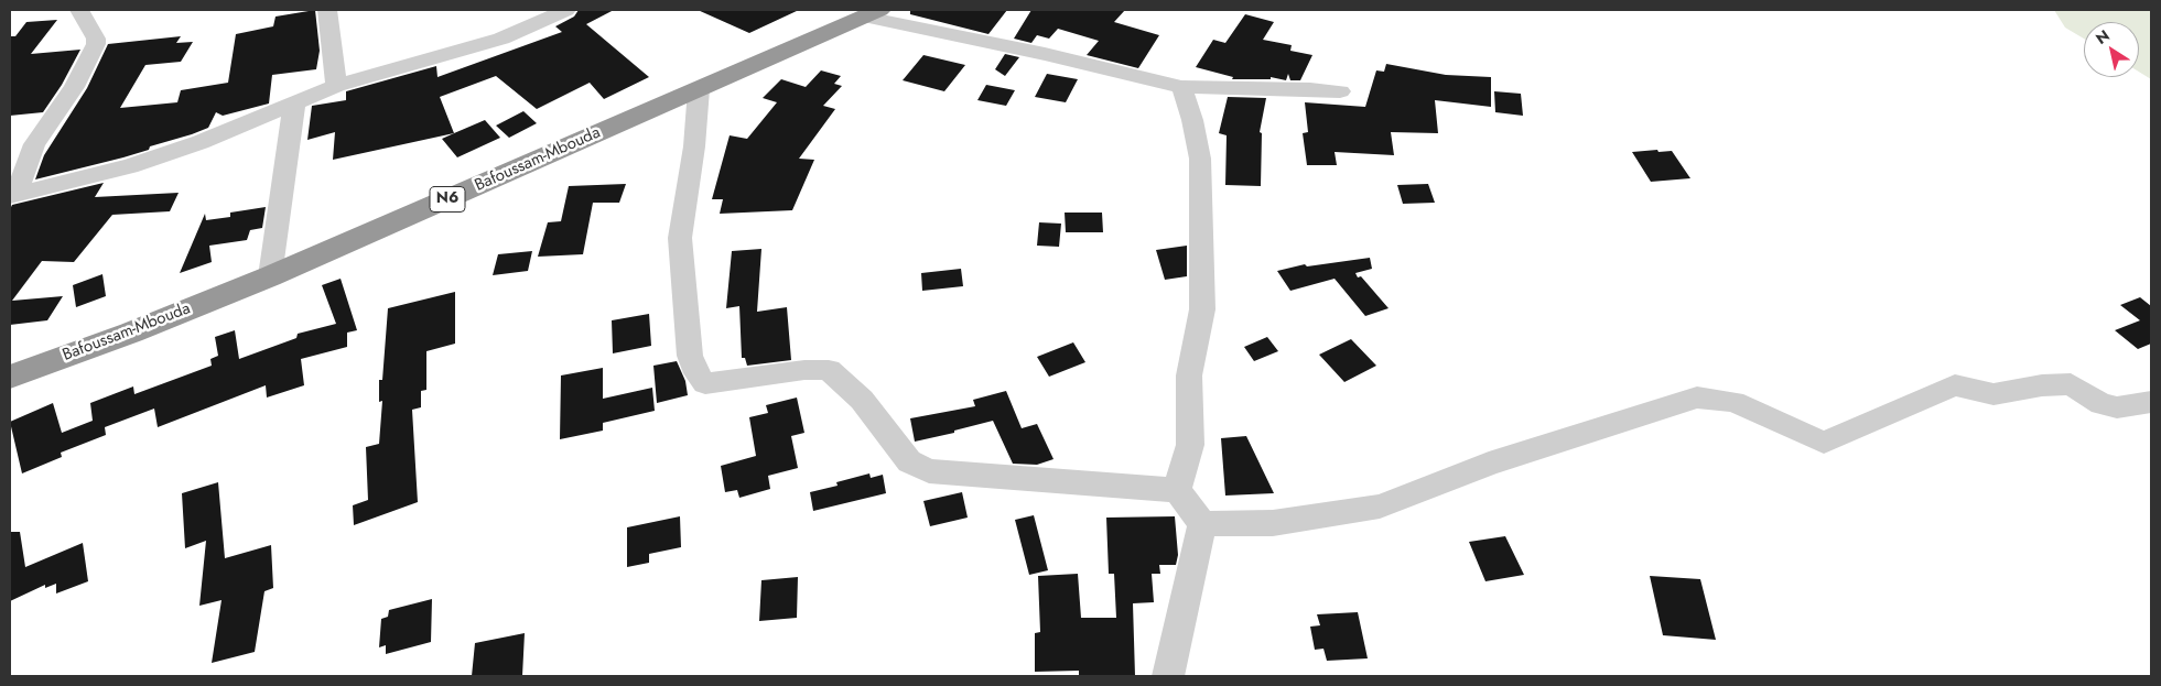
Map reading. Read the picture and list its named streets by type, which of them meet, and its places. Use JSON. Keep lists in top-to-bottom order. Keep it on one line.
{"streets":{"highway":["Bafoussam-Mbouda","N6"]},"north":"top left"}
